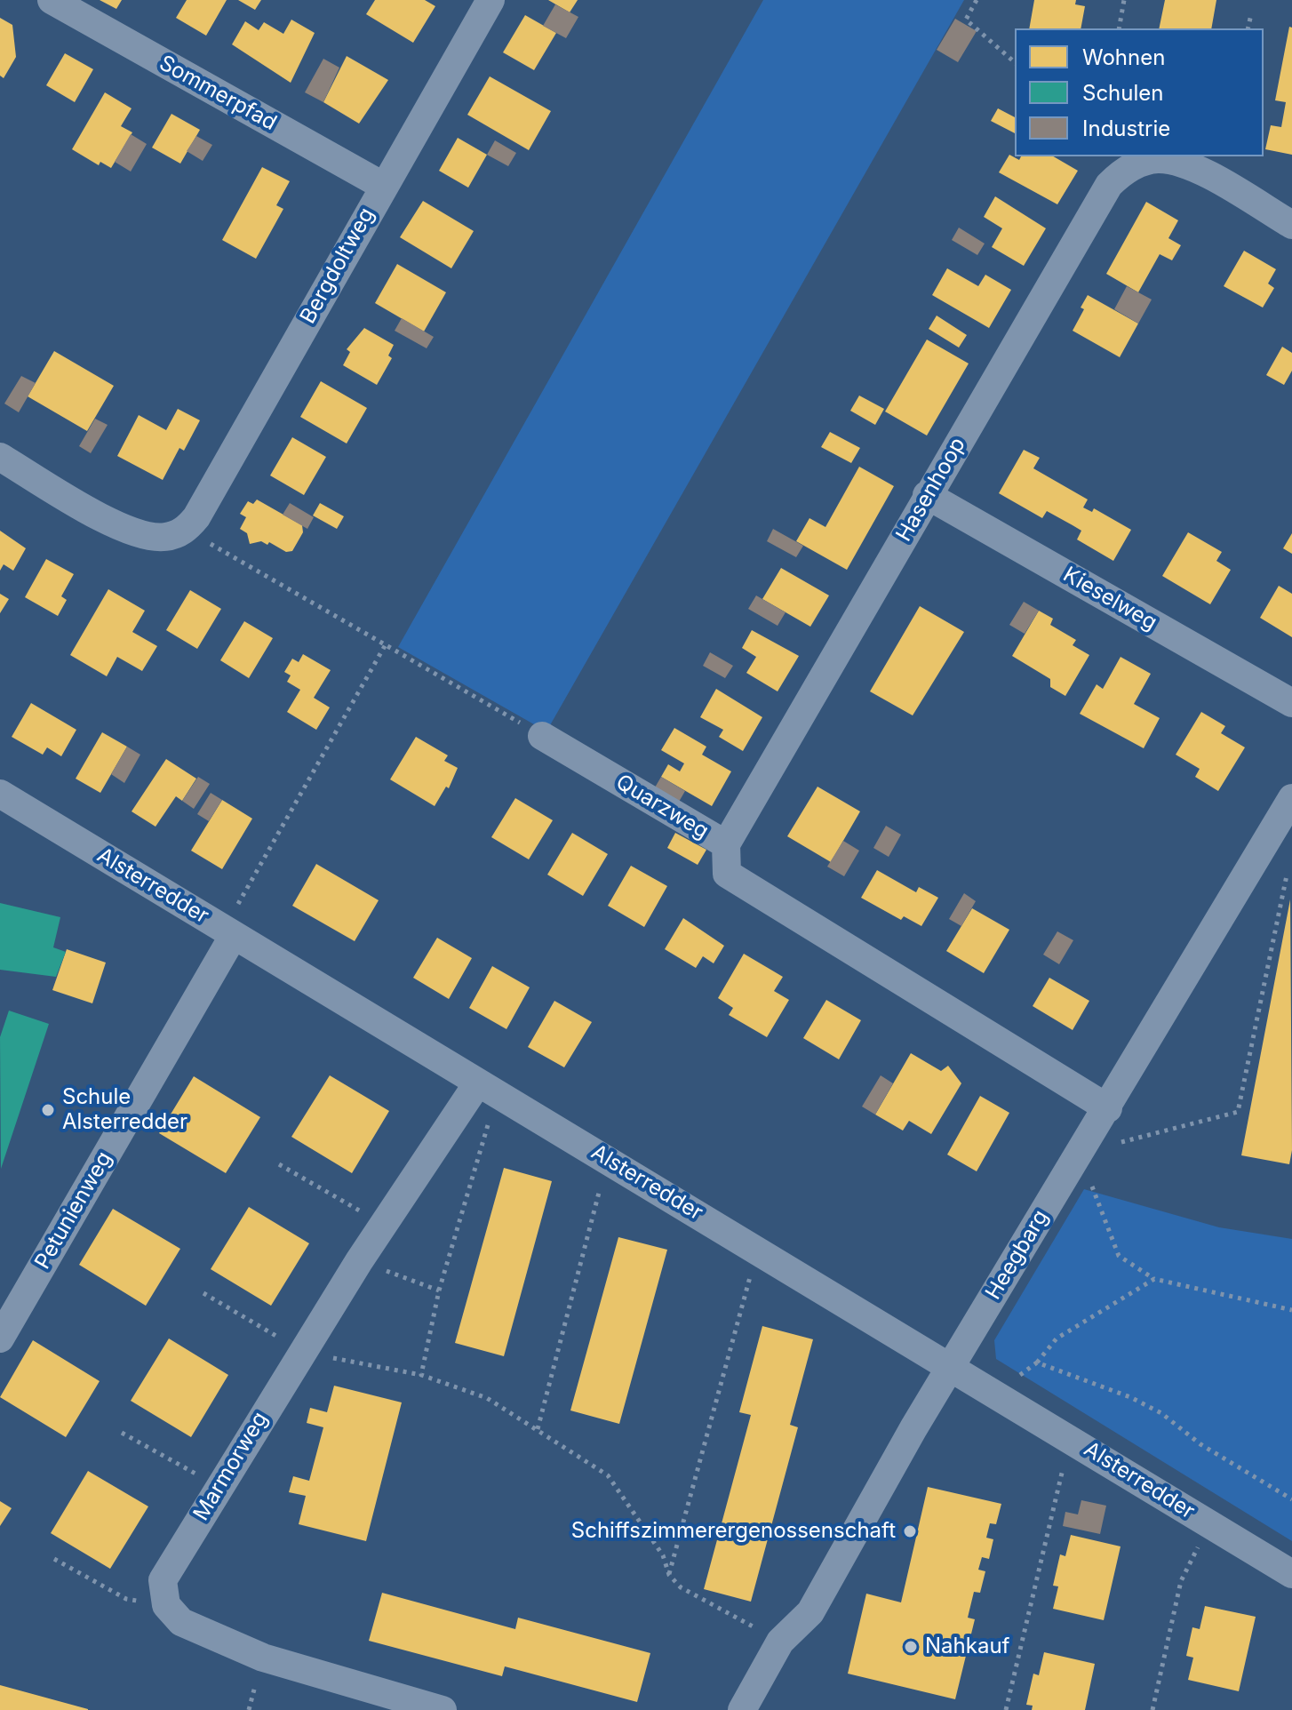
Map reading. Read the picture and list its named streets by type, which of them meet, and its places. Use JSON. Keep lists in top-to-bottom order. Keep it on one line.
{"streets":{"street":["Sommerpfad","Bergdoltweg","Hasenhoop","Kieselweg","Quarzweg","Alsterredder","Petunienweg","Heegbarg","Marmorweg"]},"crossings":[["Sommerpfad","Bergdoltweg"],["Hasenhoop","Kieselweg"],["Hasenhoop","Quarzweg"],["Quarzweg","Heegbarg"],["Alsterredder","Petunienweg"],["Alsterredder","Heegbarg"],["Alsterredder","Marmorweg"]],"places":["Schule Alsterredder","Schiffszimmerergenossenschaft","Nahkauf"],"legend":["Wohnen","Schulen","Industrie"]}
